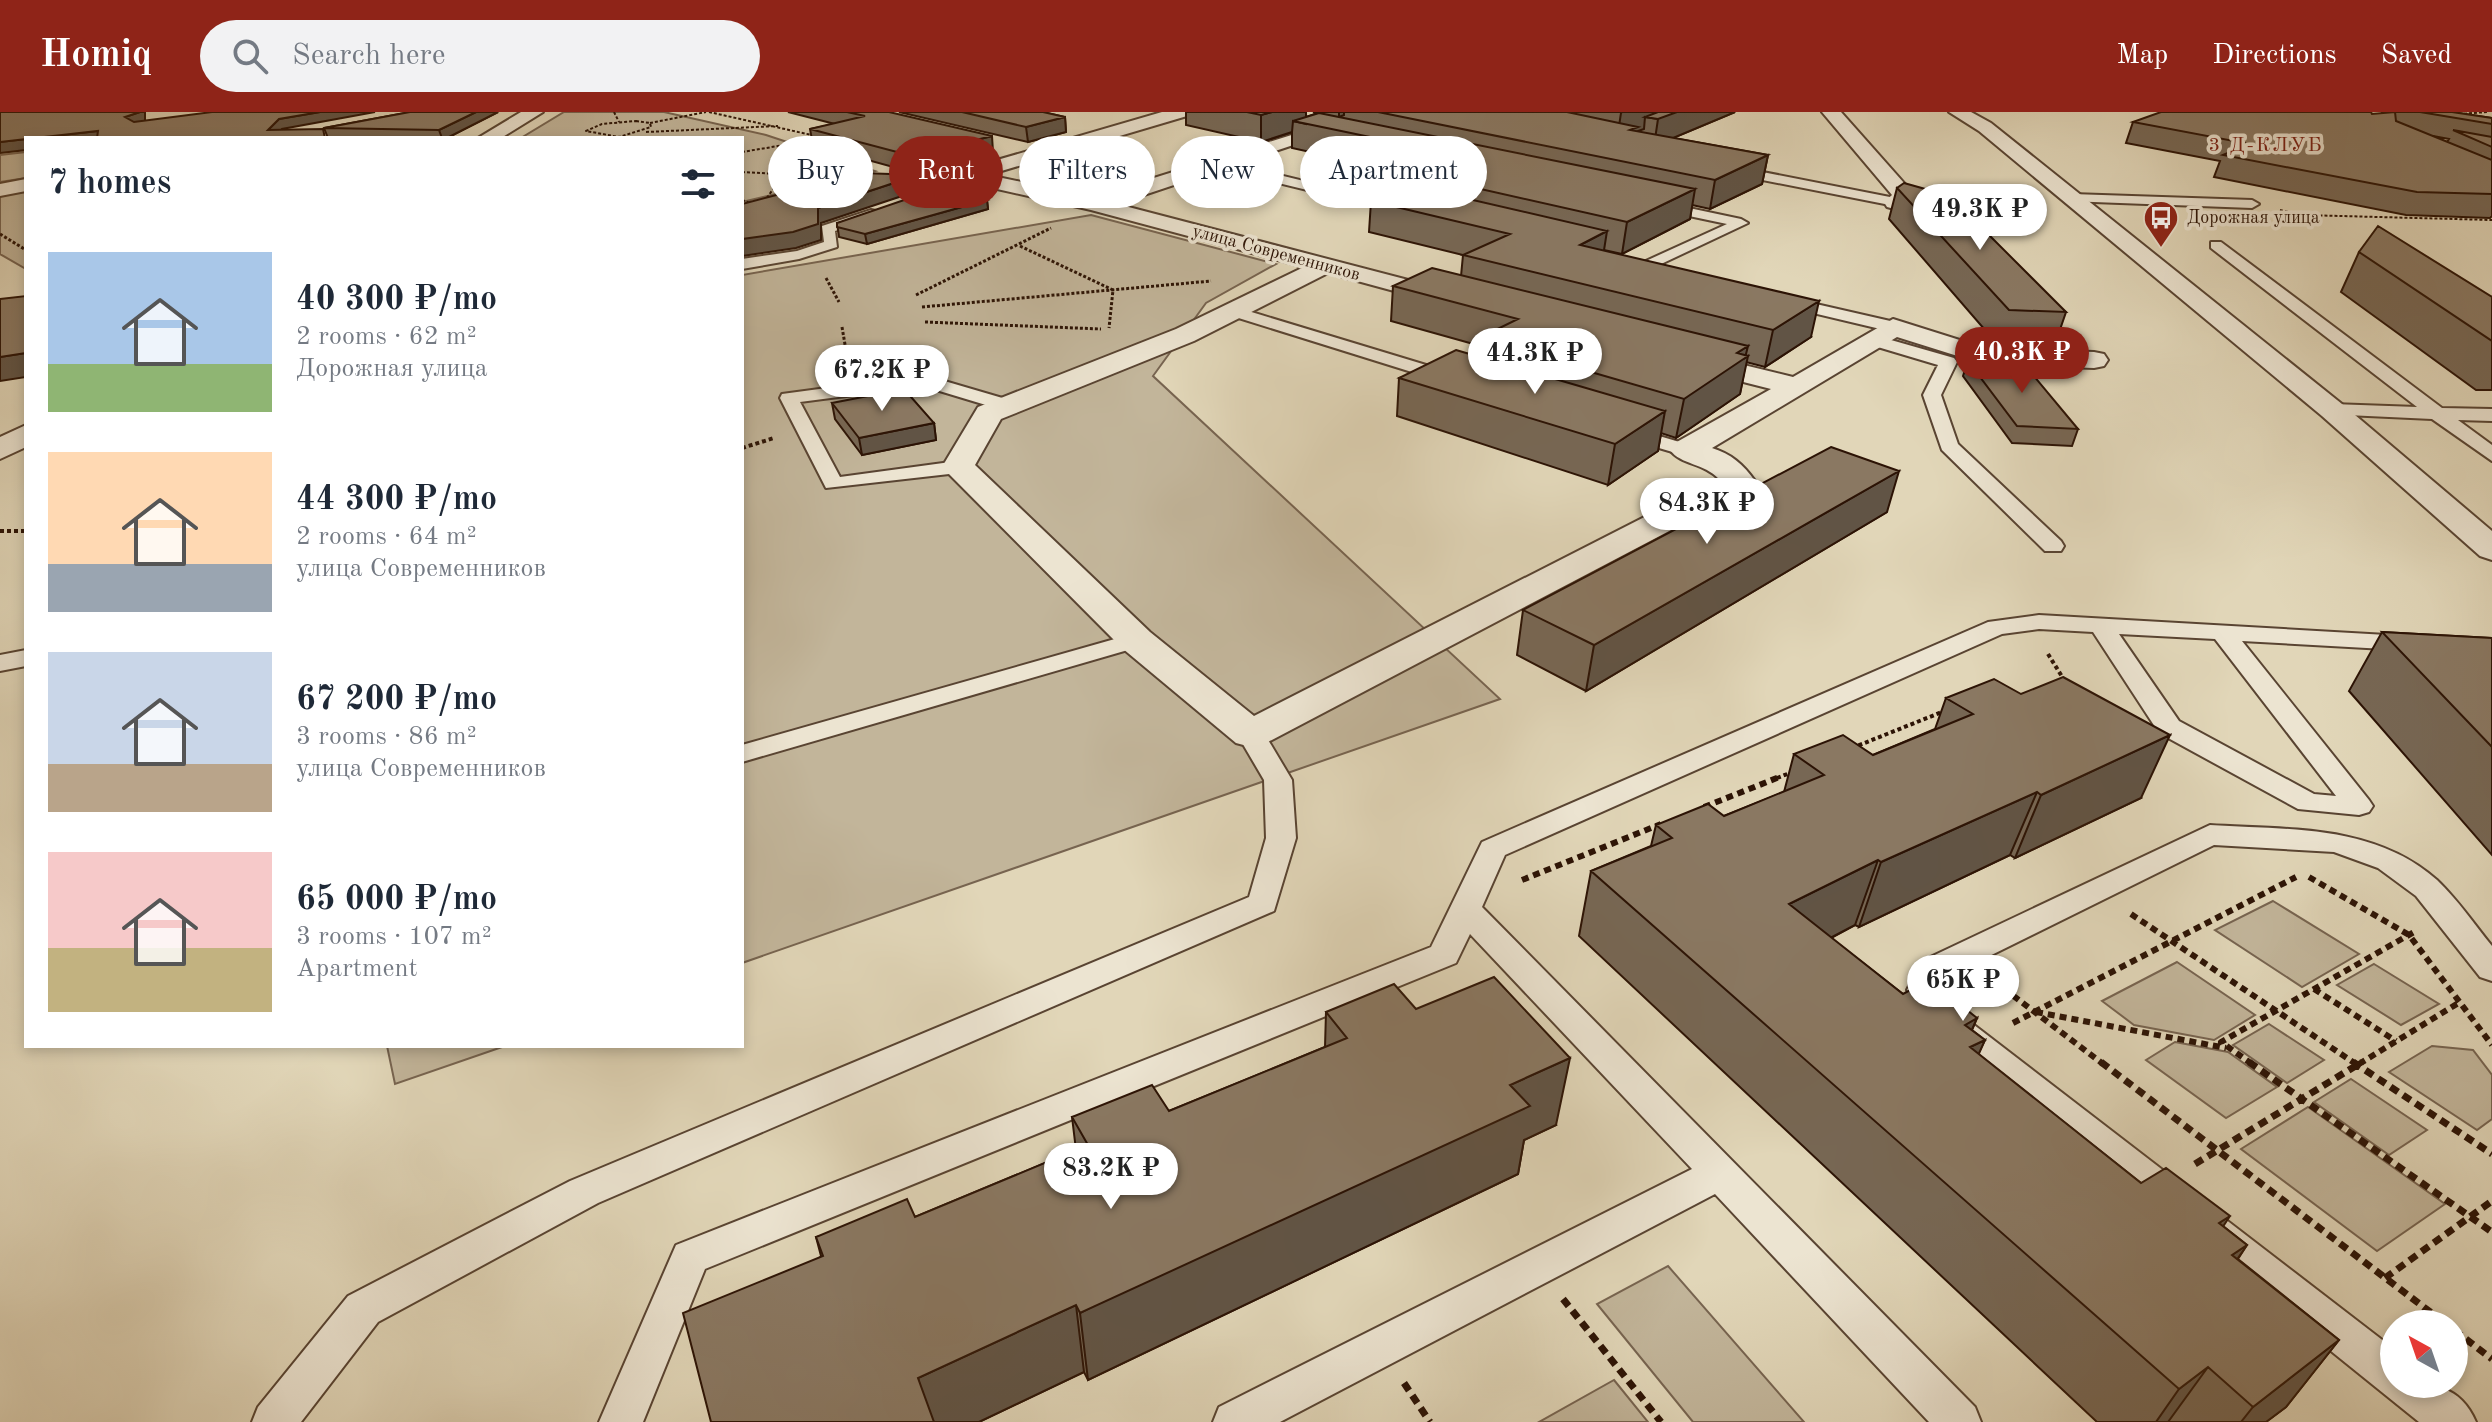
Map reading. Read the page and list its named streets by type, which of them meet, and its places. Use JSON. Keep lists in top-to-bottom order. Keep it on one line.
{"streets":{"street":["улица Современников"]},"districts":["3 Д-КЛУБ"],"places":{"bus stop":["Дорожная улица"]},"north":"top left","page":{"header":"Homiq","search":"Search here","nav":["Map","Directions","Saved"],"chip":["Buy","Rent","Filters","New","Apartment"],"heading":"7 homes","price":["49.3K ₽","40.3K ₽","44.3K ₽","67.2K ₽","84.3K ₽","65K ₽","83.2K ₽"],"list":[{"name":"40 300 ₽/mo","note":"2 rooms · 62 m² · Дорожная улица"},{"name":"44 300 ₽/mo","note":"2 rooms · 64 m² · улица Современников"},{"name":"67 200 ₽/mo","note":"3 rooms · 86 m² · улица Современников"},{"name":"65 000 ₽/mo","note":"3 rooms · 107 m² · Apartment"}]}}
